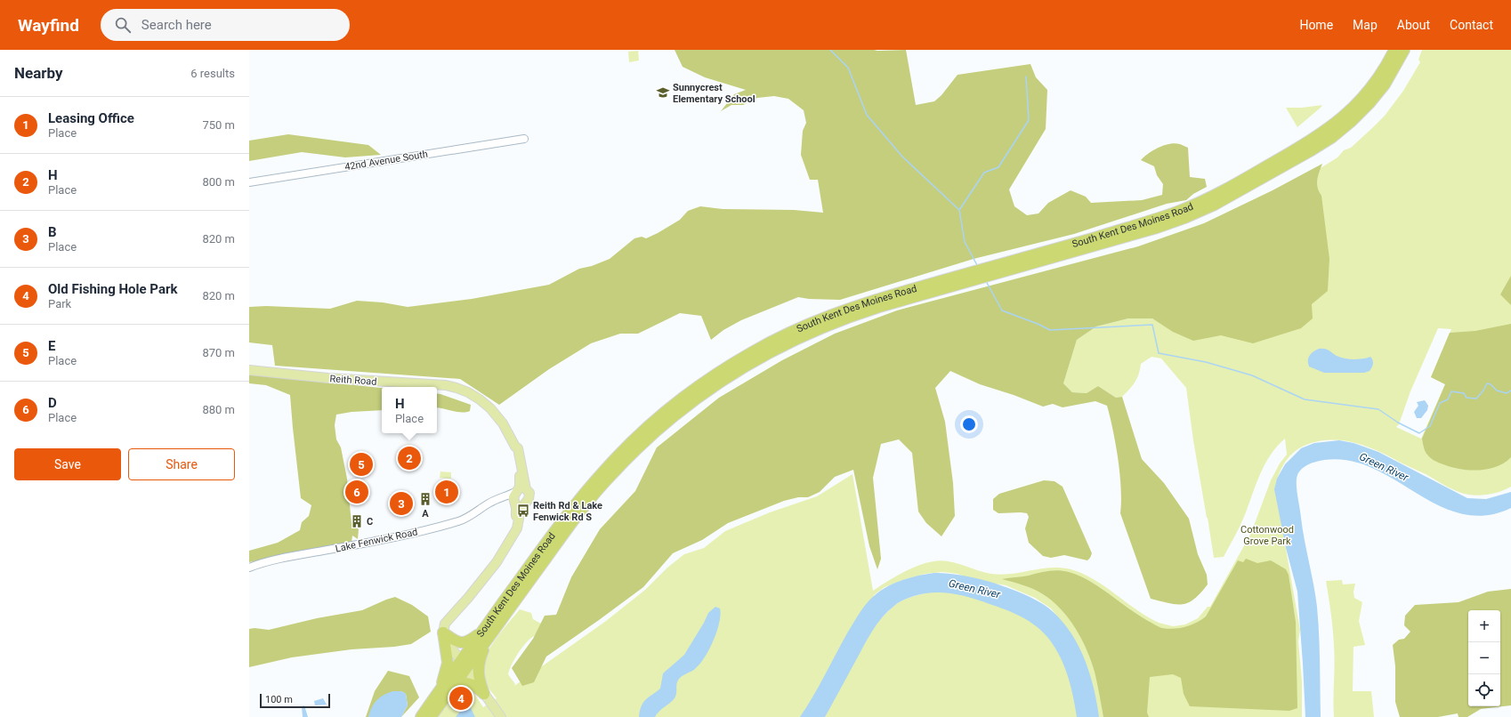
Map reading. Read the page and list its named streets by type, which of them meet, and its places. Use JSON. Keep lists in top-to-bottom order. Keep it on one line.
{"streets":{"highway":["South Kent Des Moines Road"],"main road":["Reith Road"],"street":["42nd Avenue South","Lake Fenwick Road"]},"crossings":[["Reith Road","Lake Fenwick Road"]],"water":["Green River"],"parks":["Cottonwood Grove Park"],"places":{"school or university":["Sunnycrest Elementary School"],"building":["A","C"],"bus stop":["Reith Rd & Lake Fenwick Rd S"]},"scale_bar":"100 m","page":{"header":"Wayfind","search":"Search here","nav":["Home","Map","About","Contact"],"heading":["Nearby","6 results"],"list":[{"mark":"1","name":"Leasing Office","note":"Place","value":"750 m"},{"mark":"2","name":"H","note":"Place","value":"800 m"},{"mark":"3","name":"B","note":"Place","value":"820 m"},{"mark":"4","name":"Old Fishing Hole Park","note":"Park","value":"820 m"},{"mark":"5","name":"E","note":"Place","value":"870 m"},{"mark":"6","name":"D","note":"Place","value":"880 m"}],"popup":["H","Place"],"buttons":["Save","Share"],"pins":["2","5","1","6","3","4"],"map_buttons":["+","−"],"scale":"100 m"}}
